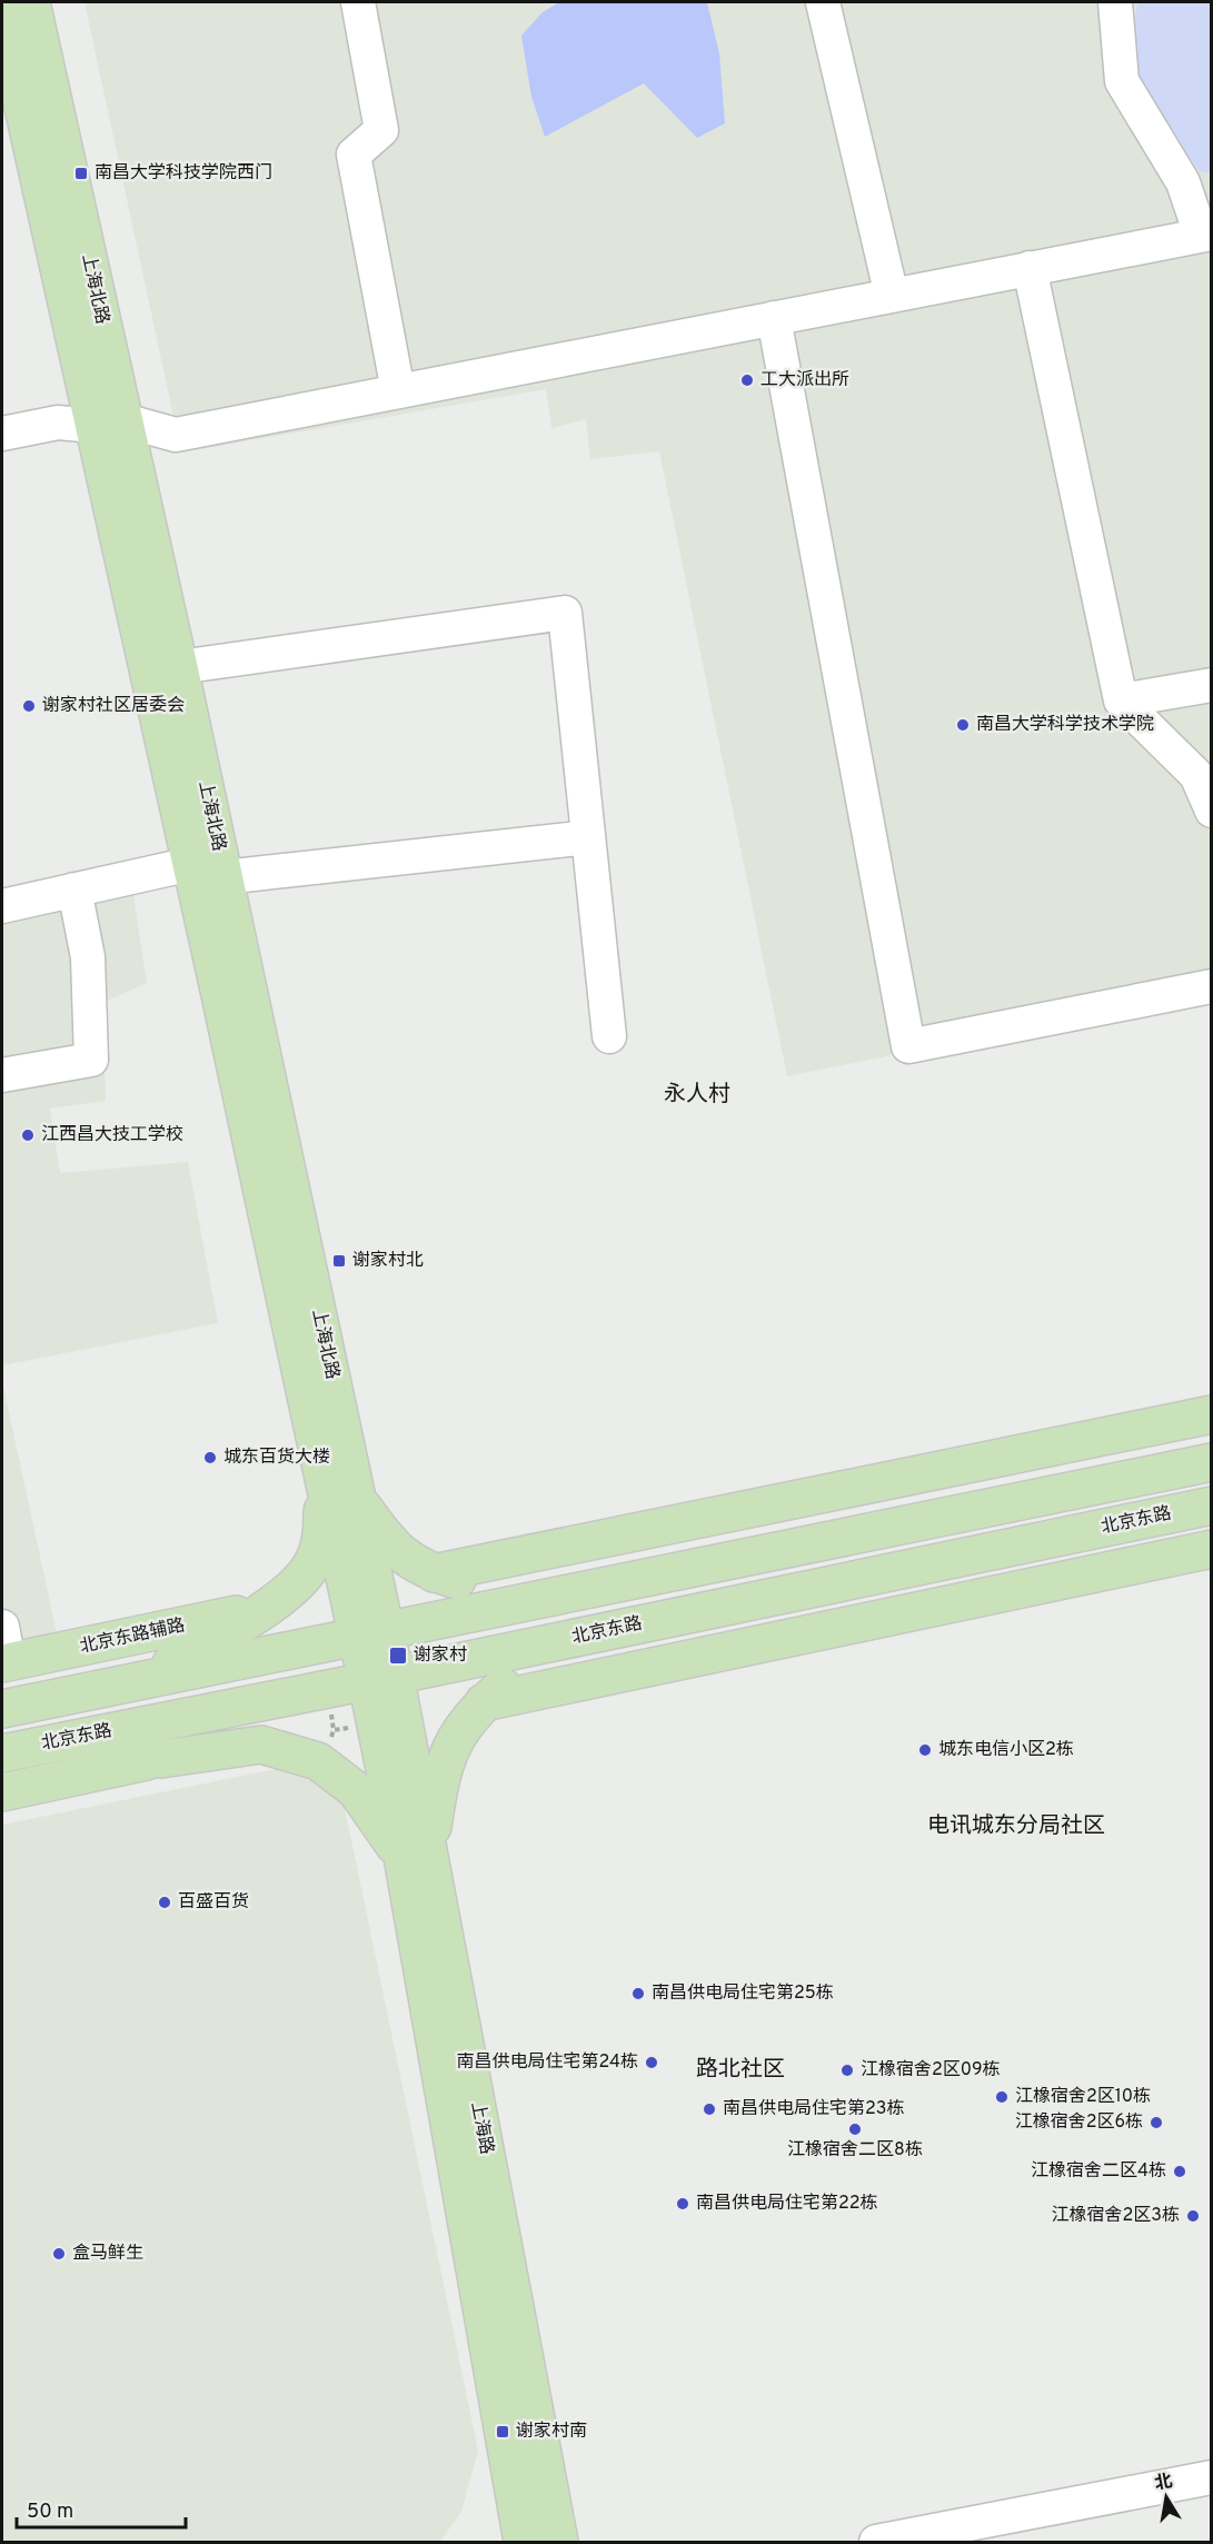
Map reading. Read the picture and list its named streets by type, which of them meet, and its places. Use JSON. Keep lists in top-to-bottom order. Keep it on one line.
{"streets":{"main road":["上海北路","北京东路","北京东路辅路","上海路"]},"crossings":[["上海北路","上海路"],["北京东路","上海路"]],"districts":["永人村","电讯城东分局社区","路北社区"],"places":{"transit":["南昌大学科技学院西门","谢家村北","谢家村","谢家村南"],"other":["工大派出所","谢家村社区居委会","南昌大学科学技术学院","江西昌大技工学校","城东百货大楼","城东电信小区2栋","百盛百货","南昌供电局住宅第25栋","南昌供电局住宅第24栋","江橡宿舍2区09栋","江橡宿舍2区10栋","南昌供电局住宅第23栋","江橡宿舍2区6栋","江橡宿舍二区8栋","江橡宿舍二区4栋","南昌供电局住宅第22栋","江橡宿舍2区3栋","盒马鲜生"]},"scale_bar":"50 m","north":"top"}
